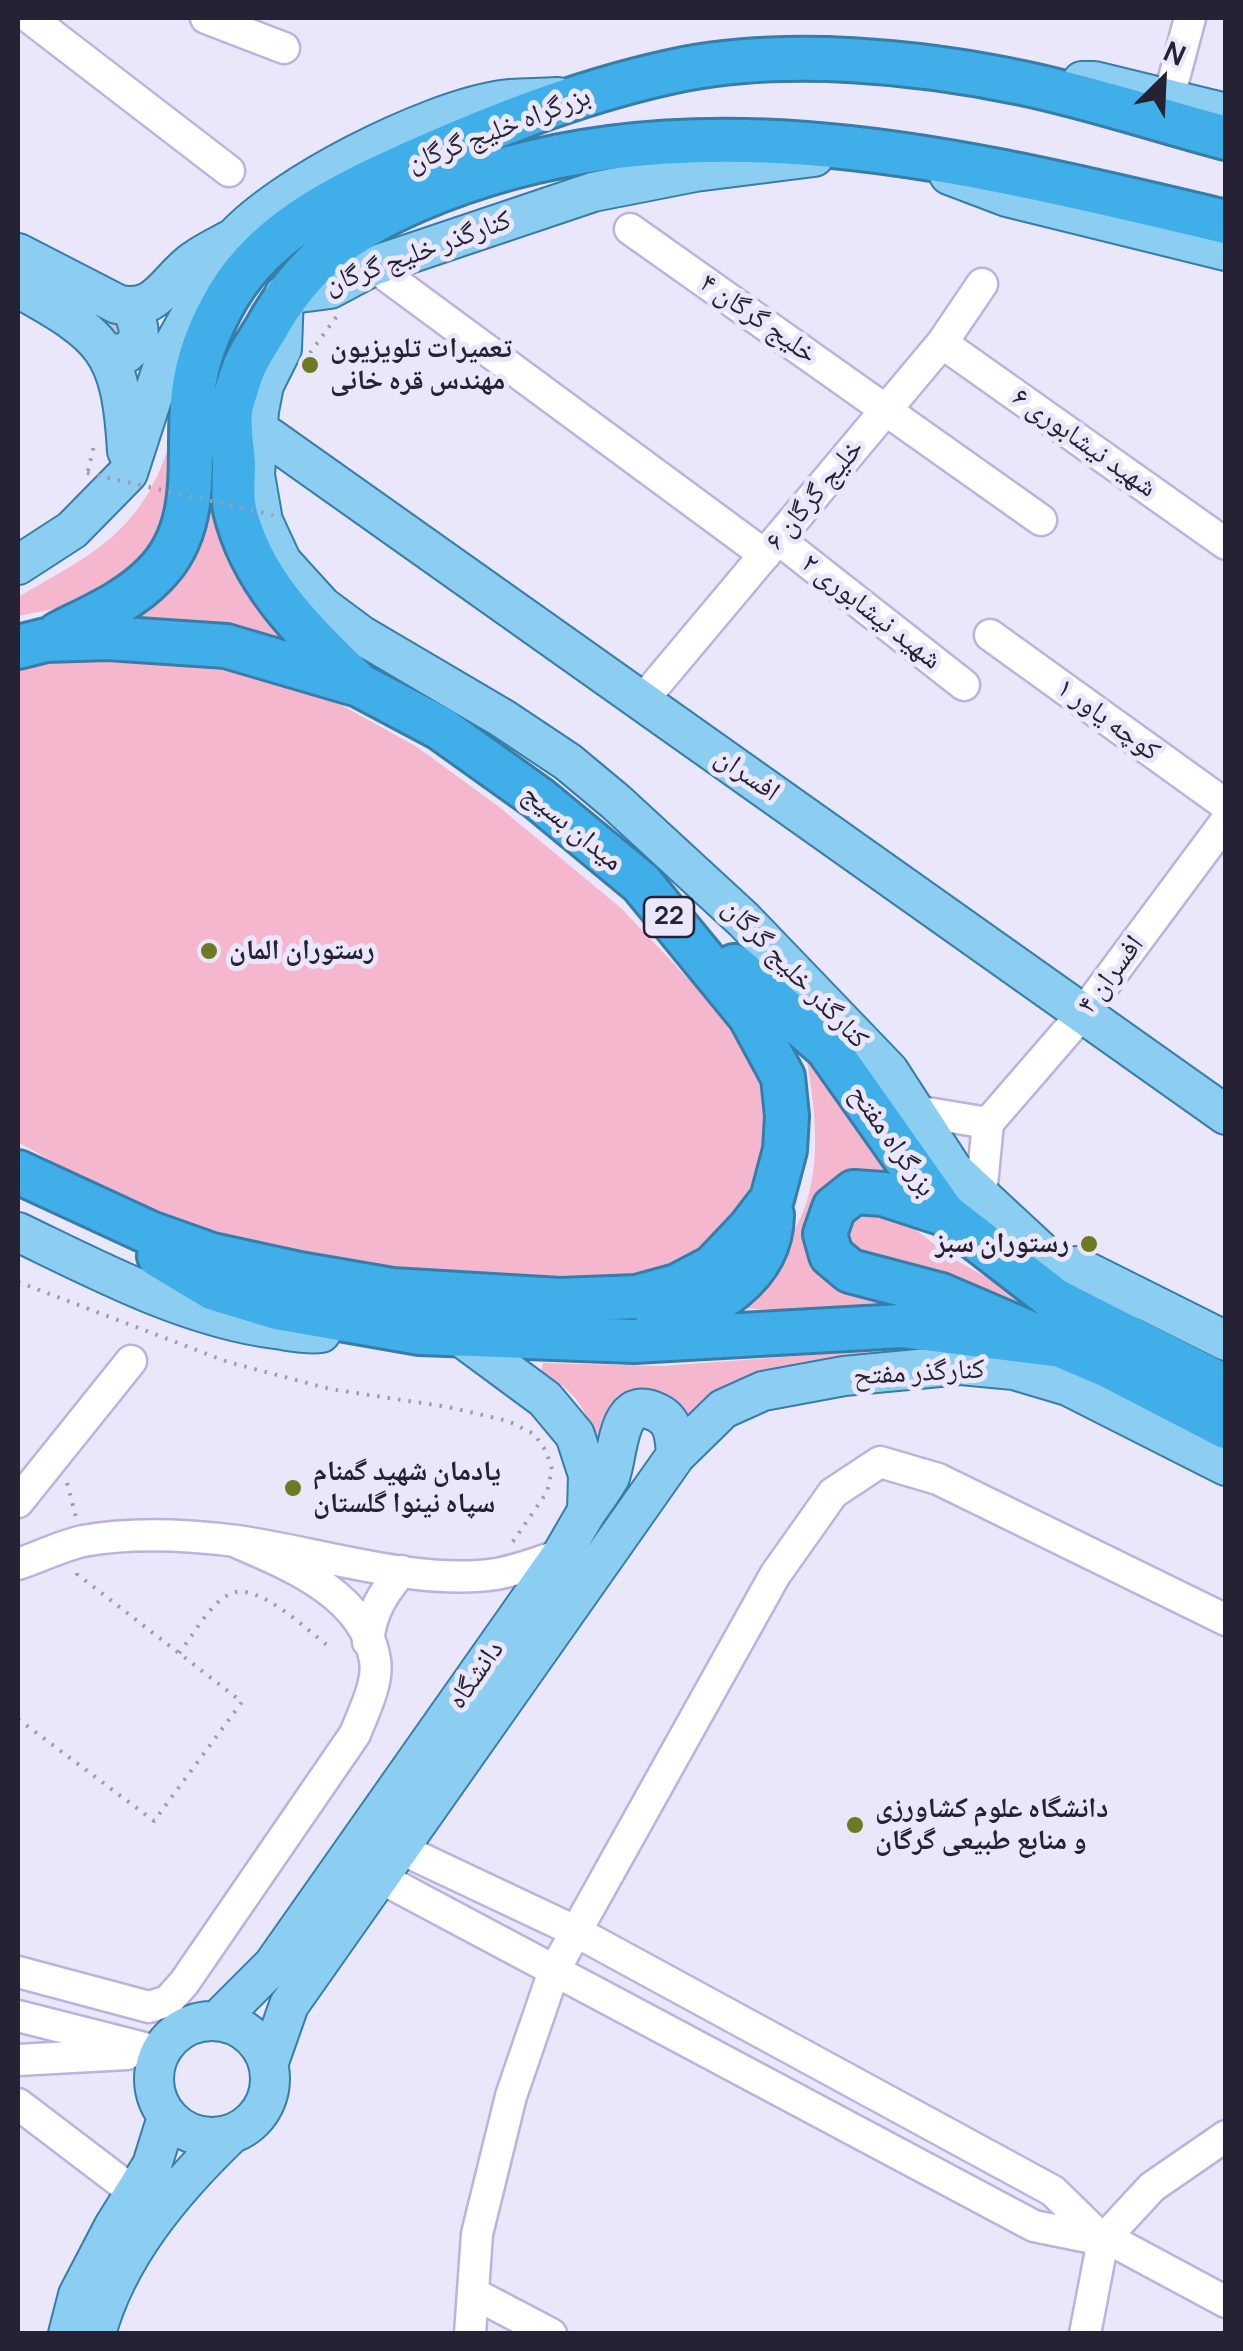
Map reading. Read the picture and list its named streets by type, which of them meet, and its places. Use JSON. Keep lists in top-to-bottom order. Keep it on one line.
{"streets":{"highway":["بزرگراه خلیج گرگان","میدان بسیج","22","بزرگراه مفتح"],"main road":["کنارگذر خلیج گرگان","افسران","کنارگذر مفتح","دانشگاه"],"street":["خلیج گرگان ۴","شهید نیشابوری ۶","خلیج گرگان ۶","شهید نیشابوری ۲","کوچه یاور ۱","افسران ۴"]},"crossings":[["بزرگراه خلیج گرگان","کنارگذر خلیج گرگان"],["بزرگراه خلیج گرگان","میدان بسیج"],["کنارگذر خلیج گرگان","شهید نیشابوری ۲"],["کنارگذر خلیج گرگان","افسران"],["خلیج گرگان ۴","خلیج گرگان ۶"],["شهید نیشابوری ۶","خلیج گرگان ۶"],["خلیج گرگان ۶","شهید نیشابوری ۲"],["خلیج گرگان ۶","افسران"],["افسران","افسران ۴"],["میدان بسیج","22"],["میدان بسیج","بزرگراه مفتح"],["کنارگذر مفتح","دانشگاه"]],"places":["تعمیرات تلویزیون مهندس قره خانی","رستوران المان","رستوران سبز","یادمان شهید گمنام سپاه نینوا گلستان","دانشگاه علوم کشاورزی و منابع طبیعی گرگان"],"north":"top right"}
